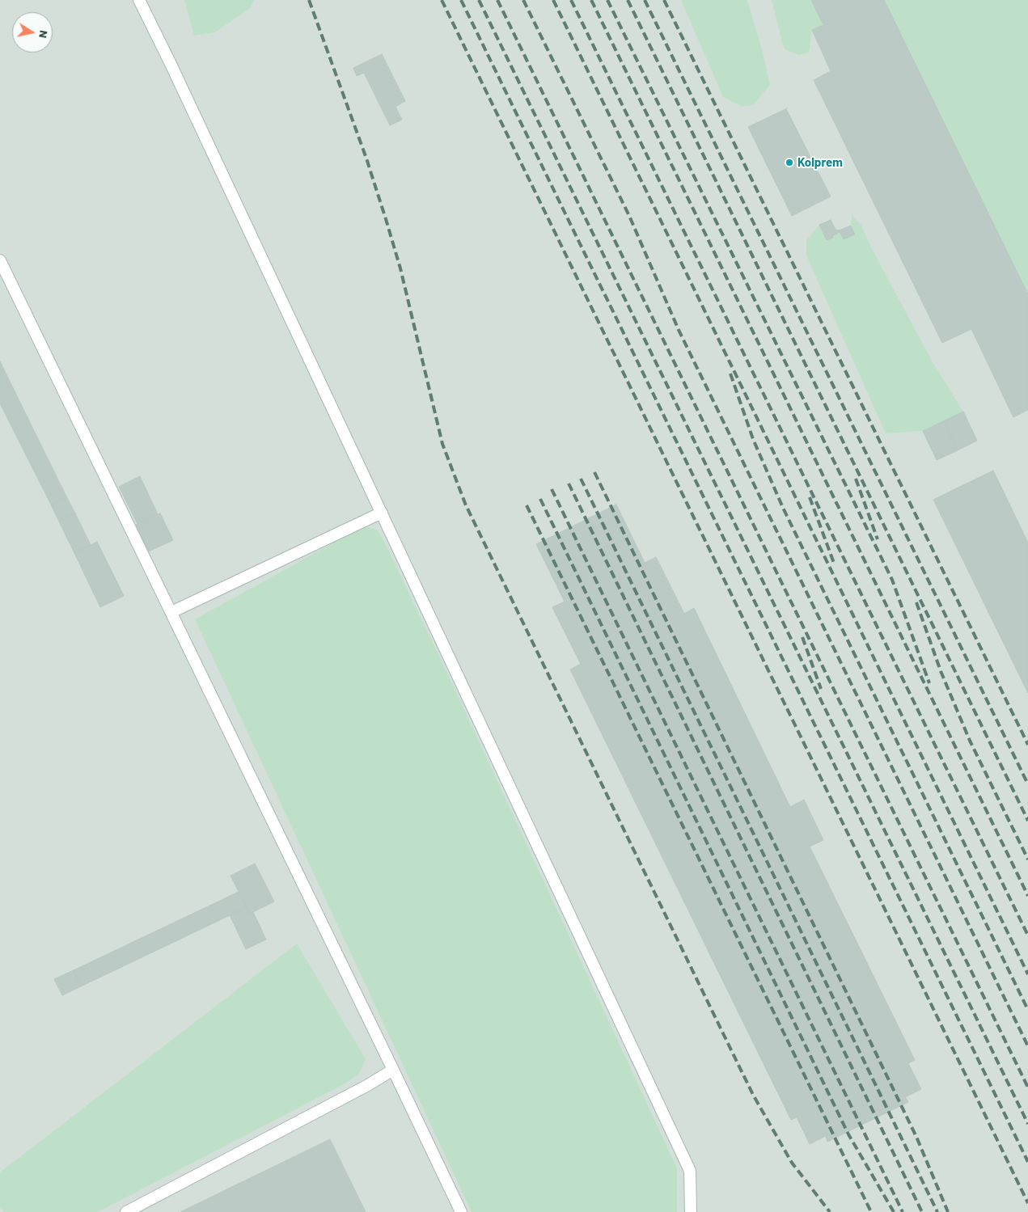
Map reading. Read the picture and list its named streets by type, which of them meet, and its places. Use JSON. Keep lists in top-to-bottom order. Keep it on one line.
{"places":["Kolprem"],"north":"right"}
